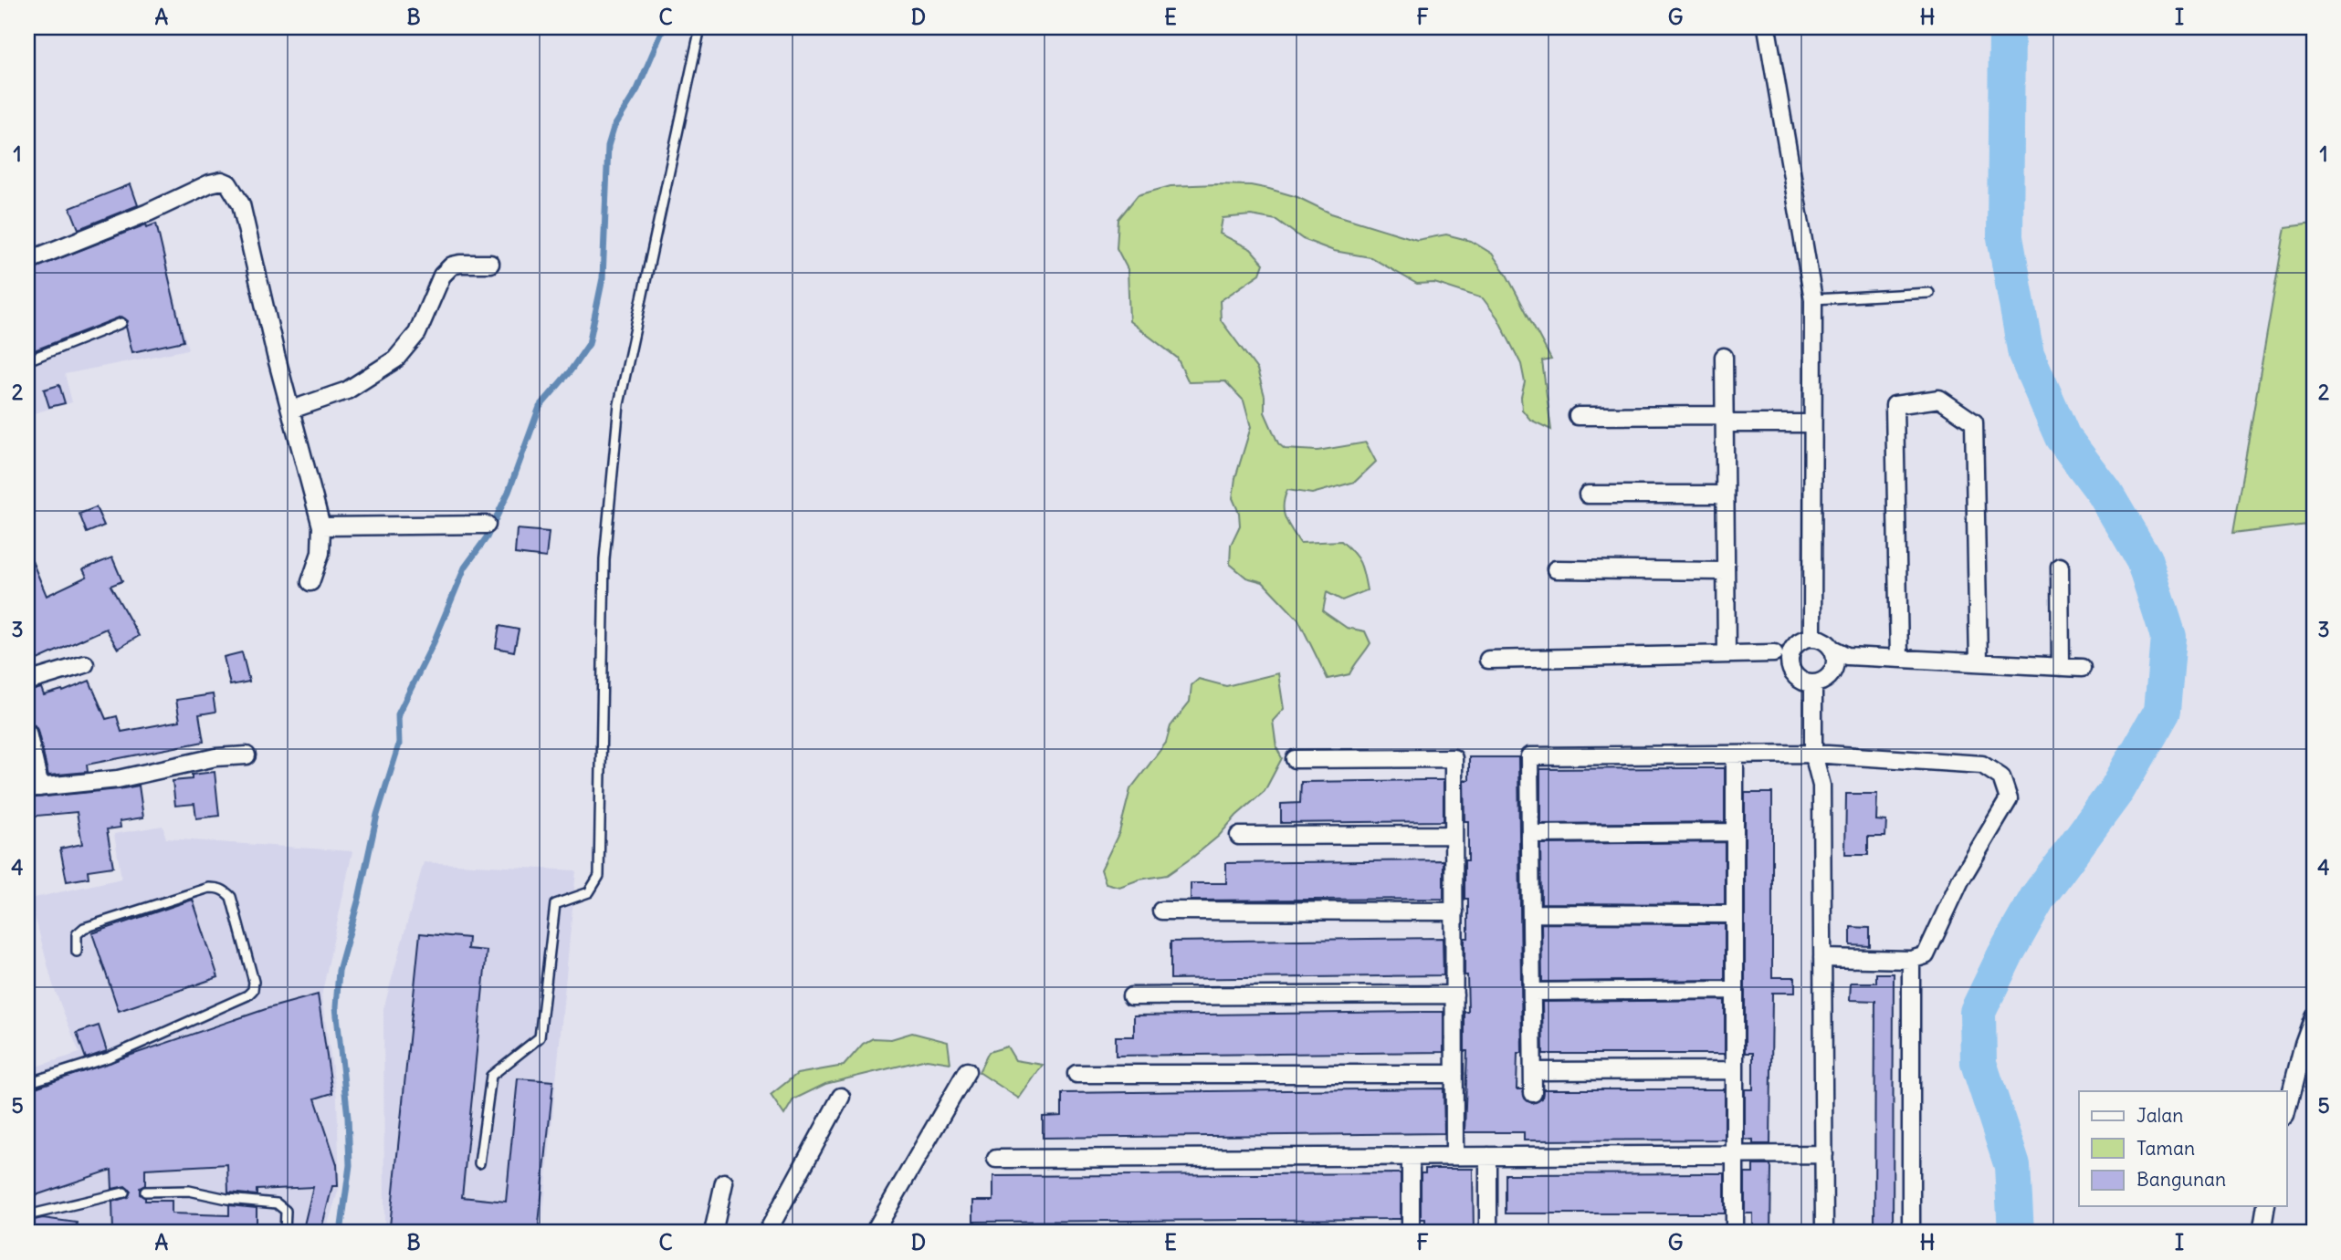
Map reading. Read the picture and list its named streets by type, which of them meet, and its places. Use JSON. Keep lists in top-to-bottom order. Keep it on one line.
{"legend":["Jalan","Taman","Bangunan"],"grid":{"columns":["A","B","C","D","E","F","G","H","I"],"rows":["1","2","3","4","5"]}}
